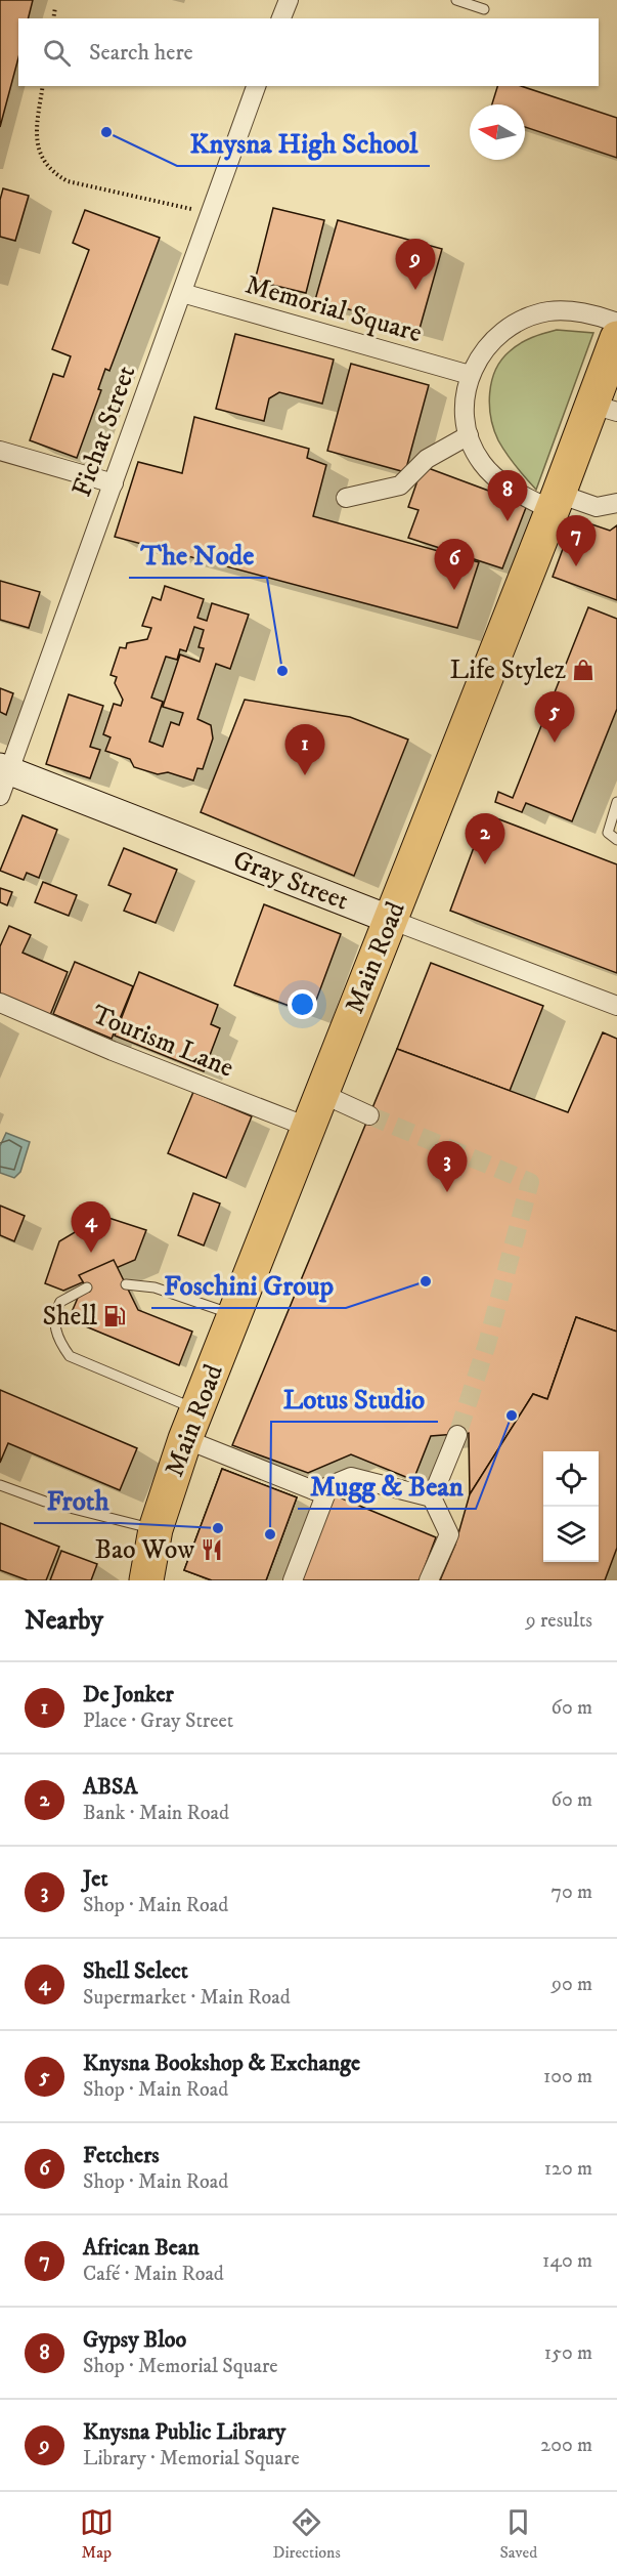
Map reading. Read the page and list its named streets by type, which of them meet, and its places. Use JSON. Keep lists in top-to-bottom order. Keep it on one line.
{"streets":{"highway":["Main Road"],"street":["Memorial Square","Fichat Street","Gray Street","Tourism Lane"]},"crossings":[["Memorial Square","Fichat Street"],["Fichat Street","Gray Street"],["Gray Street","Main Road"],["Main Road","Tourism Lane"]],"places":{"other":["Knysna High School","The Node","Foschini Group","Mugg & Bean","Froth","Lotus Studio"],"shop":["Life Stylez"],"fuel station":["Shell"],"restaurant":["Bao Wow"]},"north":"left","page":{"search":"Search here","pins":["9","8","7","6","5","1","2","3","4"],"heading":["Nearby","9 results"],"list":[{"mark":"1","name":"De Jonker","note":"Place · Gray Street","value":"60 m"},{"mark":"2","name":"ABSA","note":"Bank · Main Road","value":"60 m"},{"mark":"3","name":"Jet","note":"Shop · Main Road","value":"70 m"},{"mark":"4","name":"Shell Select","note":"Supermarket · Main Road","value":"90 m"},{"mark":"5","name":"Knysna Bookshop & Exchange","note":"Shop · Main Road","value":"100 m"},{"mark":"6","name":"Fetchers","note":"Shop · Main Road","value":"120 m"},{"mark":"7","name":"African Bean","note":"Café · Main Road","value":"140 m"},{"mark":"8","name":"Gypsy Bloo","note":"Shop · Memorial Square","value":"150 m"},{"mark":"9","name":"Knysna Public Library","note":"Library · Memorial Square","value":"200 m"}],"nav":["Map","Directions","Saved"]}}
